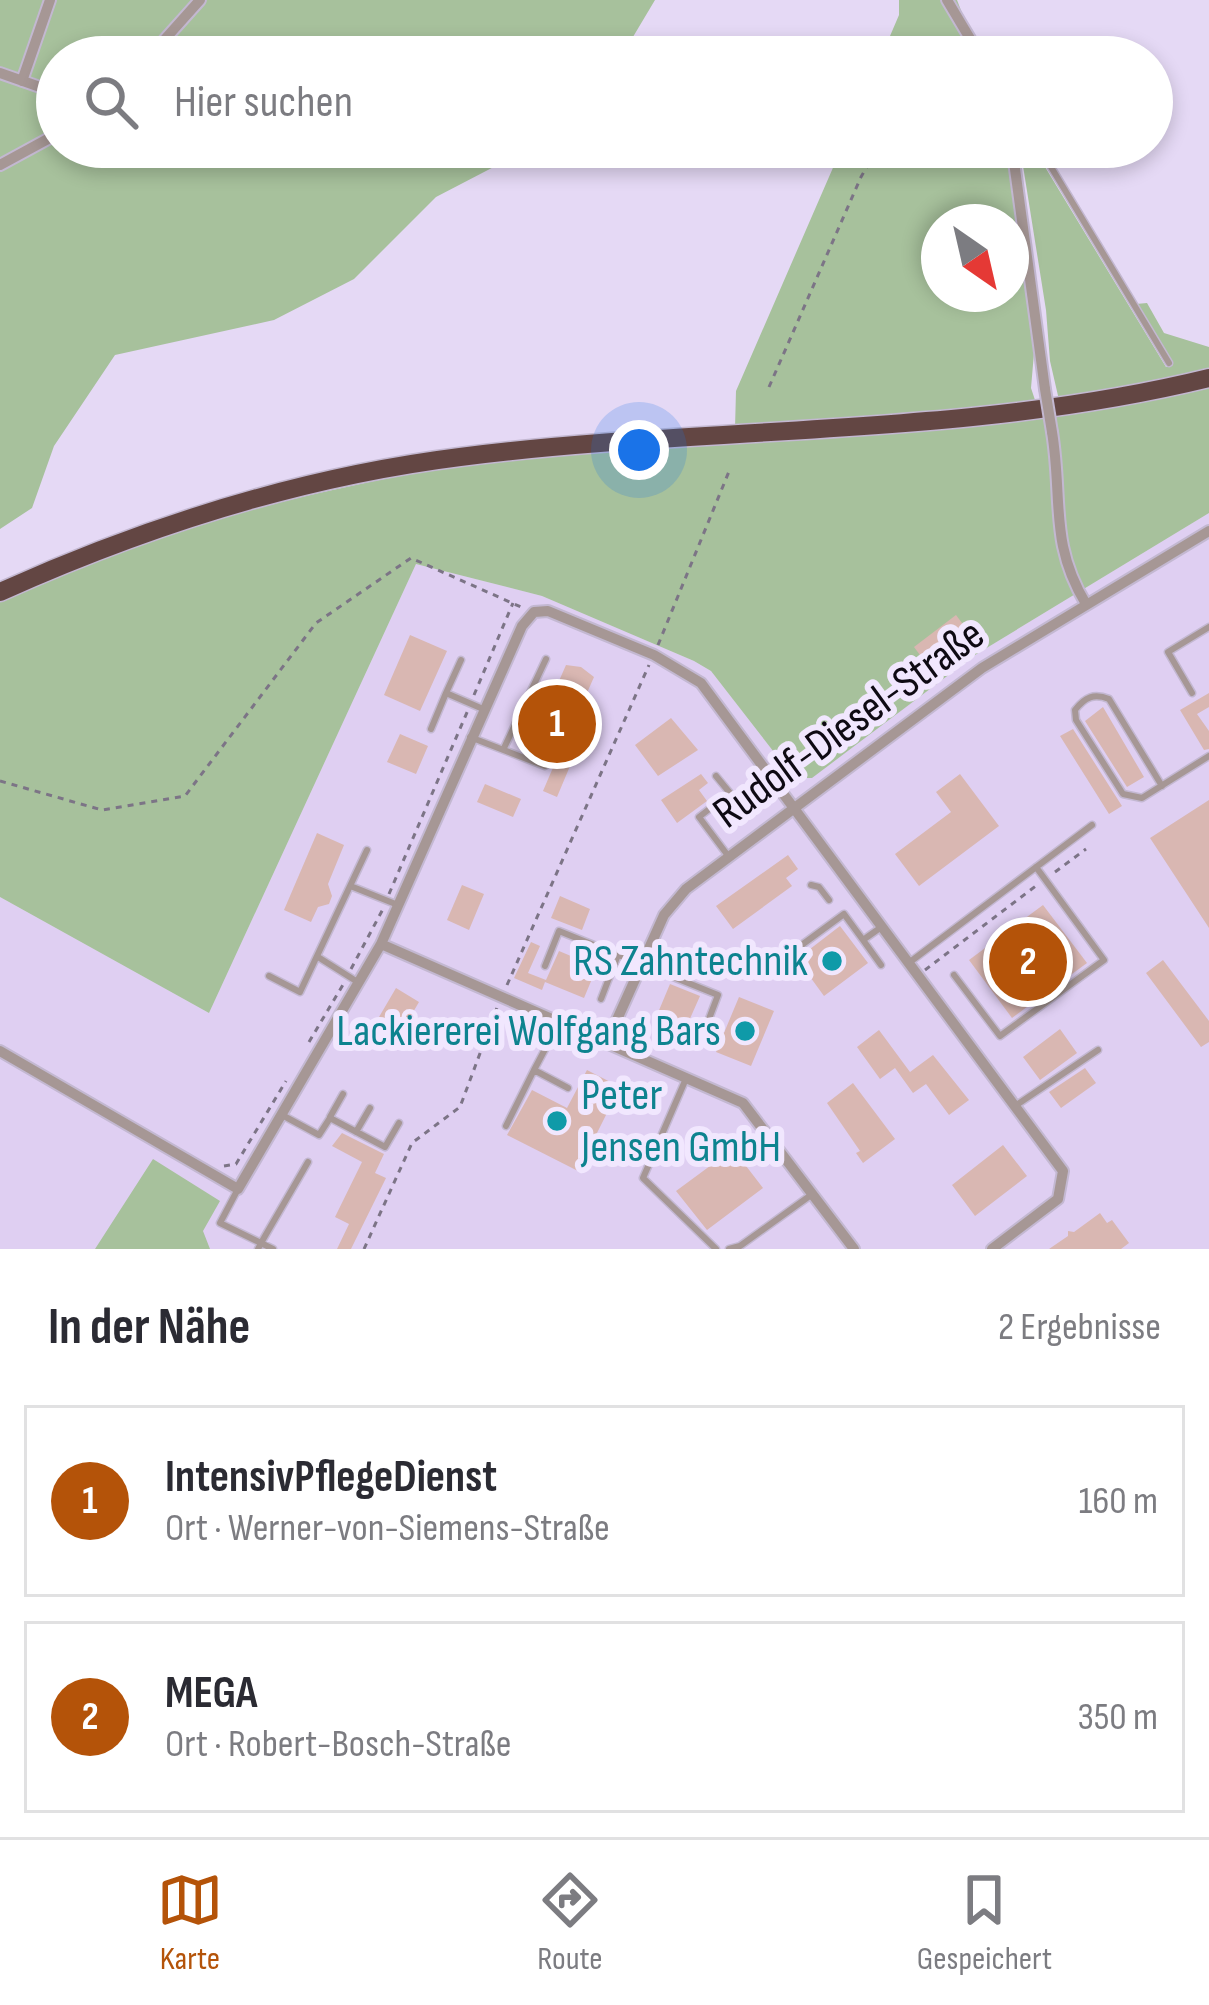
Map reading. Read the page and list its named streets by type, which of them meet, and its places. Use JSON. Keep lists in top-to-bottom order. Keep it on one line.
{"streets":{"street":["Rudolf-Diesel-Straße"]},"places":["RS Zahntechnik","Lackiererei Wolfgang Bars","Peter Jensen GmbH"],"north":"bottom right","page":{"search":"Hier suchen","pins":["1","2"],"heading":["In der Nähe","2 Ergebnisse"],"list":[{"mark":"1","name":"IntensivPflegeDienst","note":"Ort · Werner-von-Siemens-Straße","value":"160 m"},{"mark":"2","name":"MEGA","note":"Ort · Robert-Bosch-Straße","value":"350 m"}],"nav":["Karte","Route","Gespeichert"]}}
